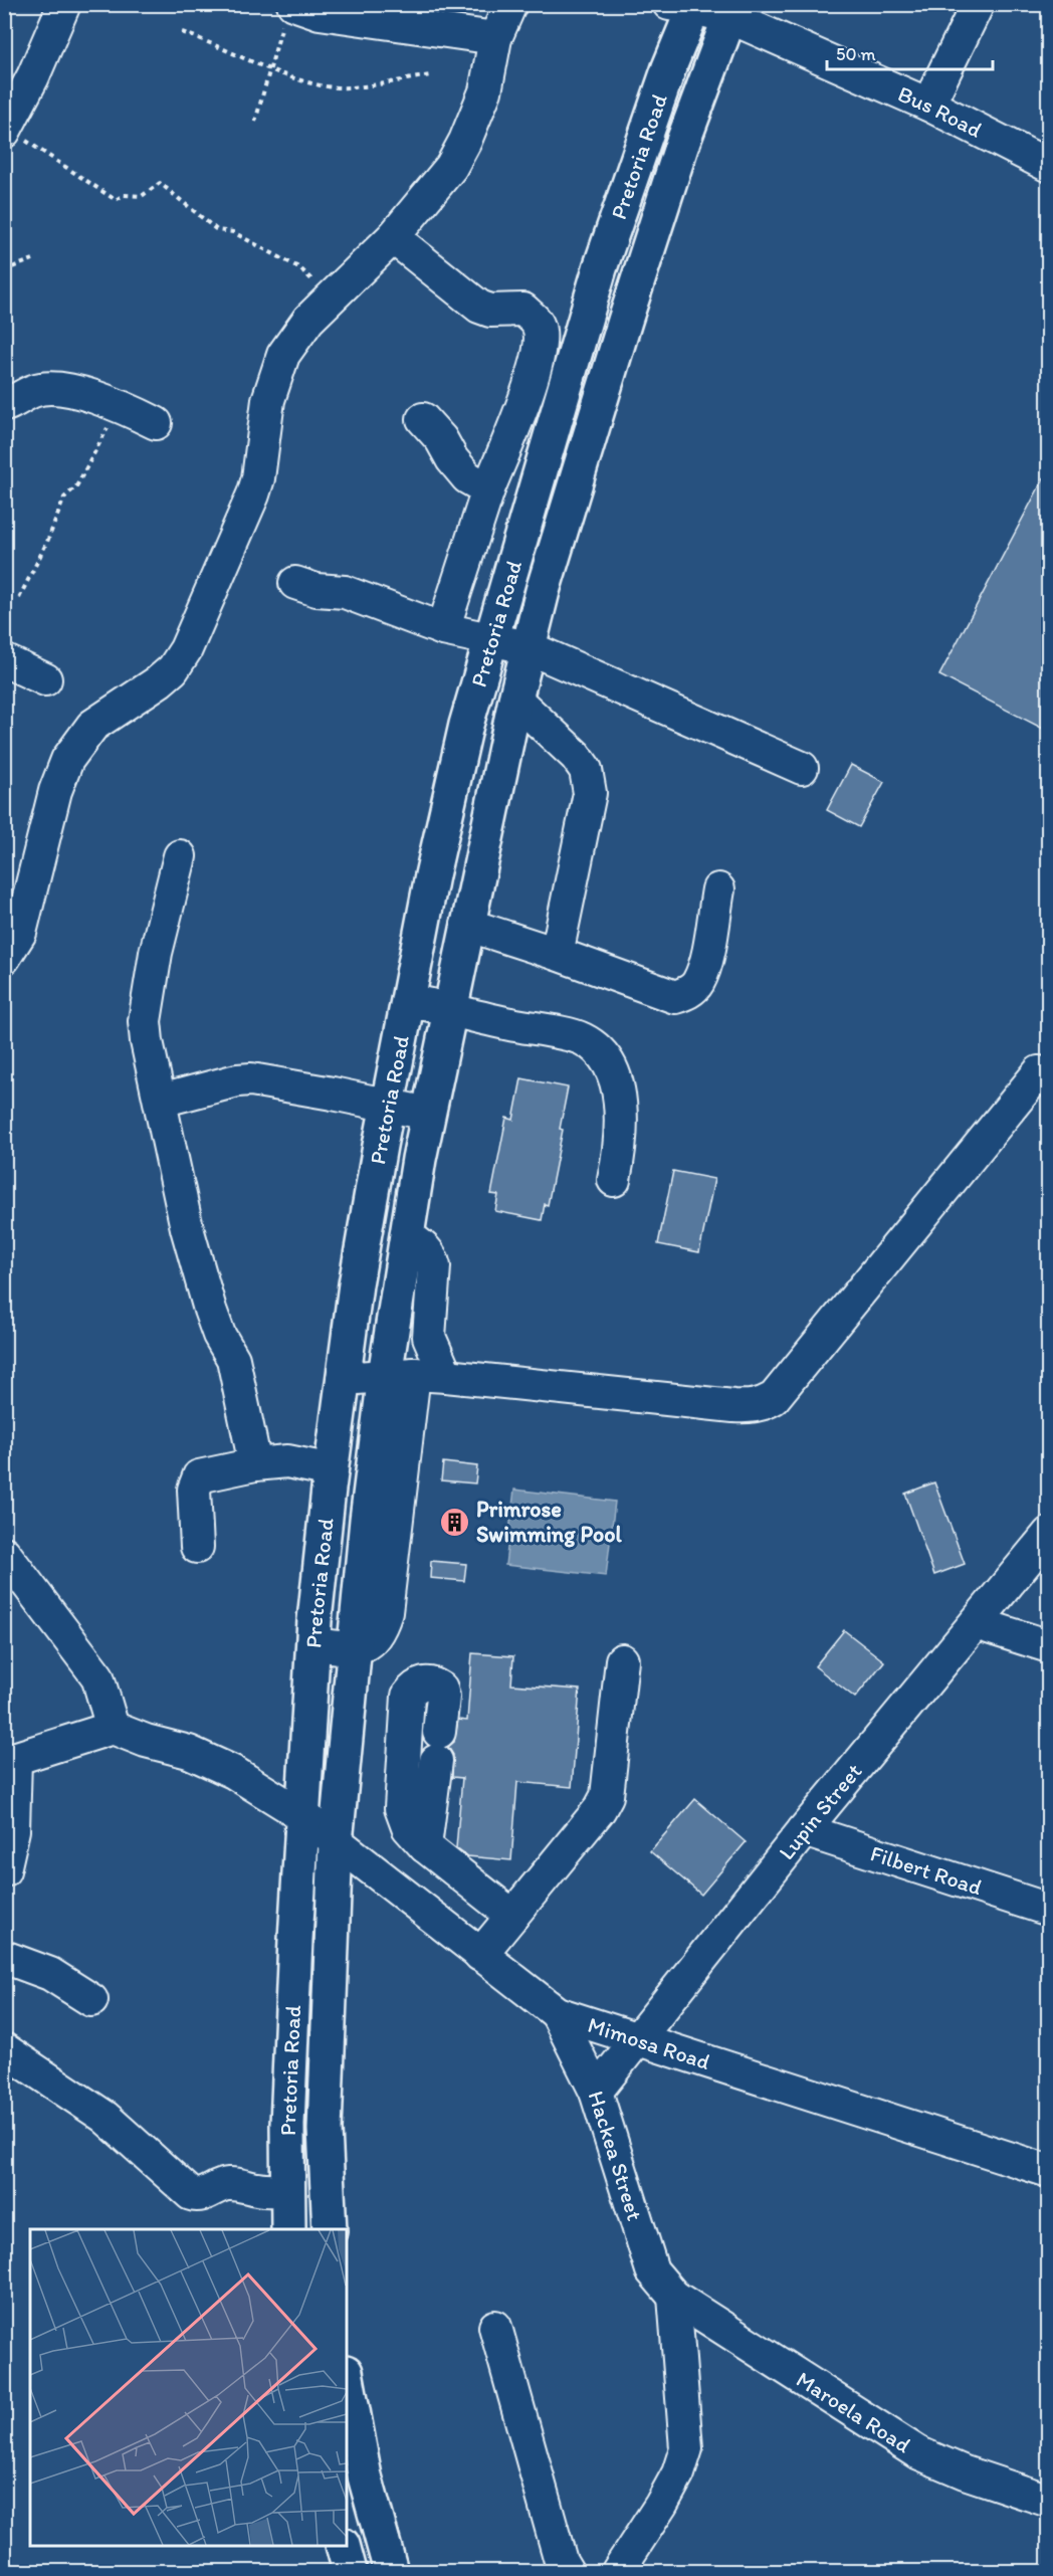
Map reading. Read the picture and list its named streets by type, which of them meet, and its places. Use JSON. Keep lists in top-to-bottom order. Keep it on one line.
{"streets":{"main road":["Pretoria Road"],"street":["Bus Road","Lupin Street","Filbert Road","Mimosa Road","Hackea Street","Maroela Road"]},"crossings":[["Bus Road","Pretoria Road"],["Pretoria Road","Mimosa Road"],["Lupin Street","Filbert Road"],["Lupin Street","Mimosa Road"],["Lupin Street","Hackea Street"],["Mimosa Road","Hackea Street"],["Hackea Street","Maroela Road"]],"places":{"building":["Primrose Swimming Pool"]},"scale_bar":"50 m"}
